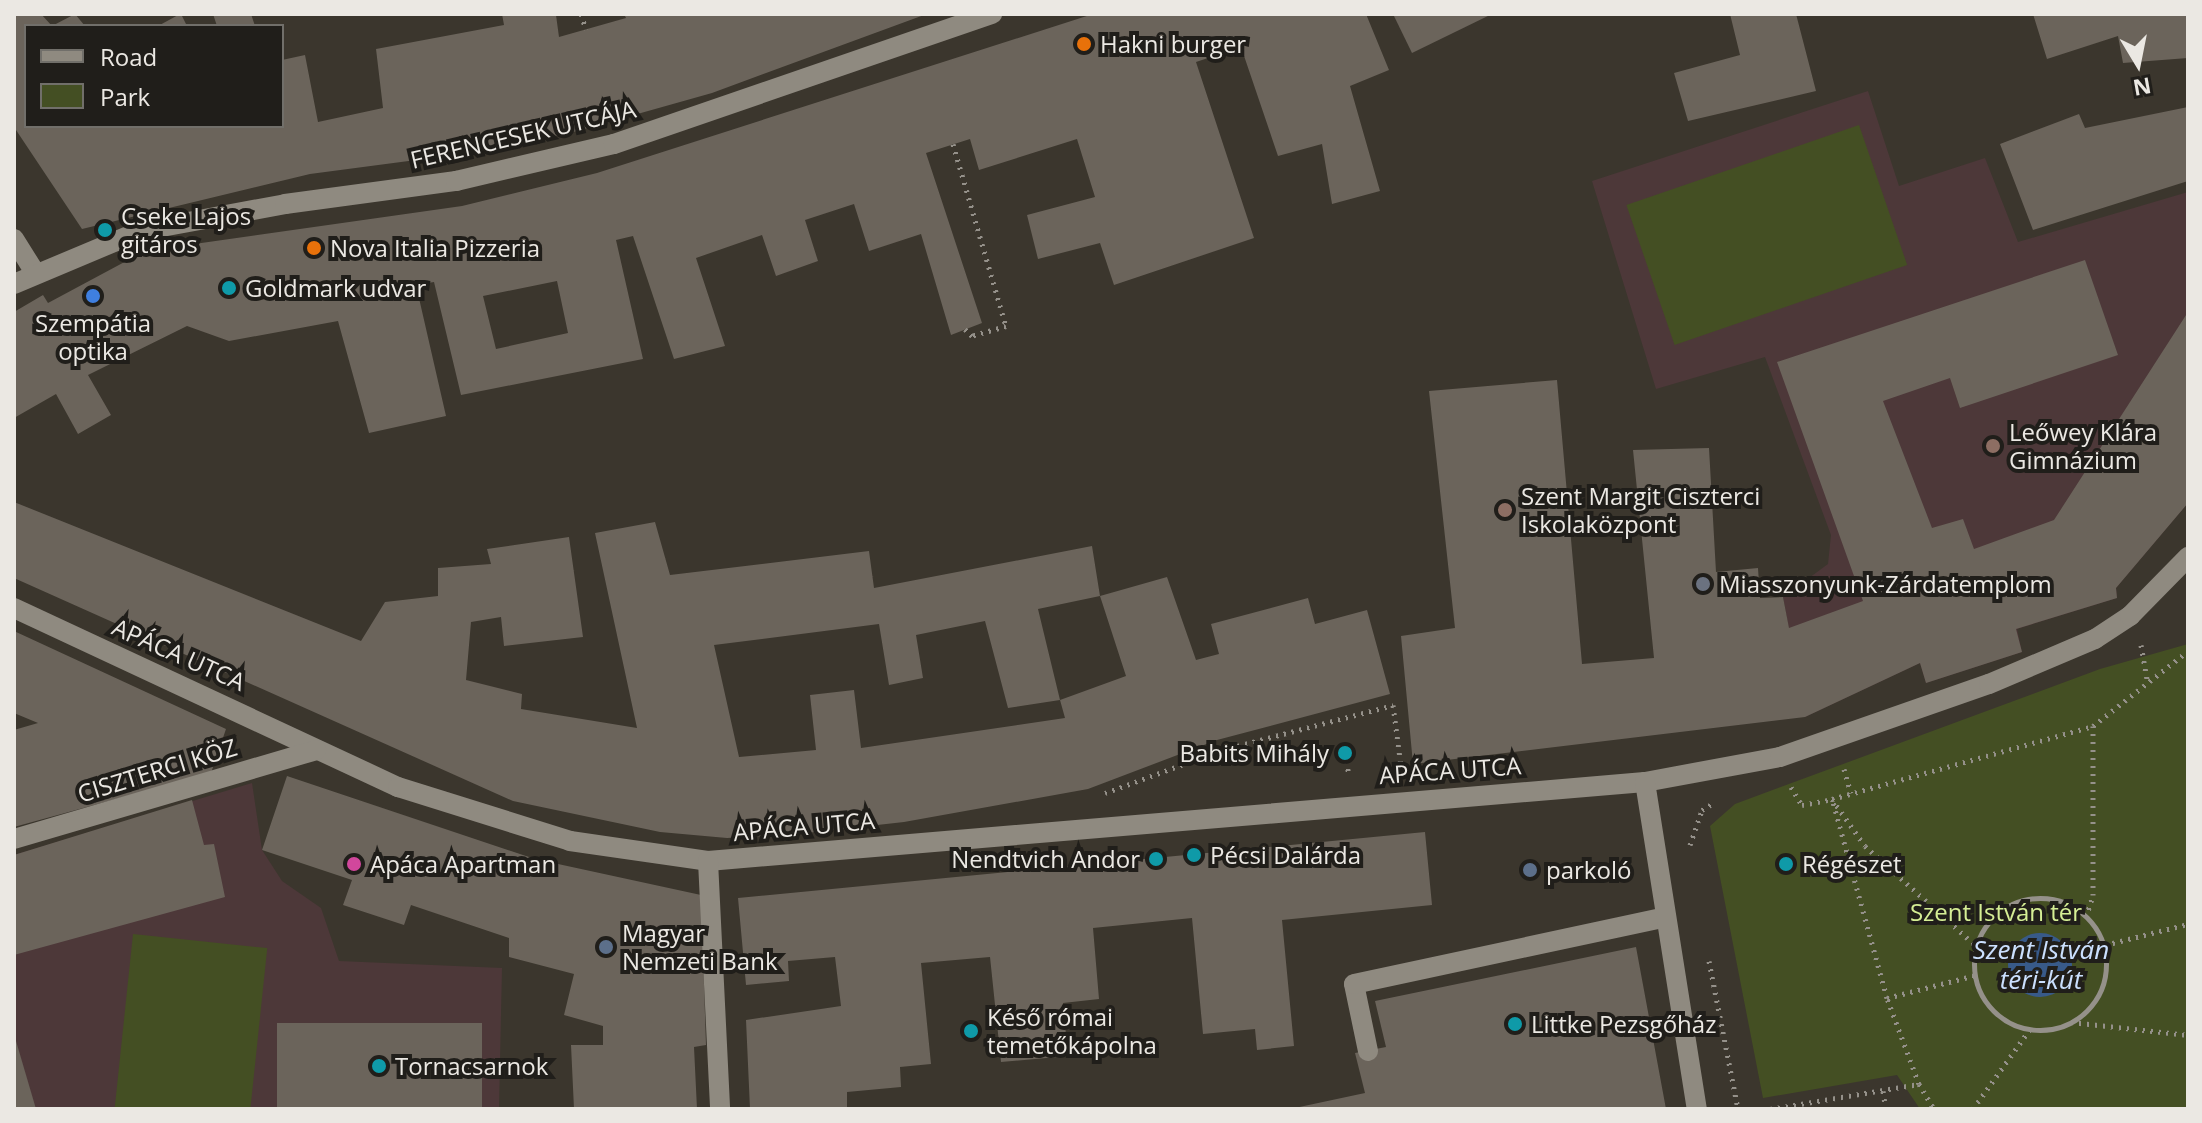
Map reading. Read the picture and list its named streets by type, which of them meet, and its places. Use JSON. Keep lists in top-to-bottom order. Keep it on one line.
{"streets":{"street":["FERENCESEK UTCÁJA","APÁCA UTCA","CISZTERCI KÖZ"]},"crossings":[["APÁCA UTCA","CISZTERCI KÖZ"]],"water":["Szent István téri-kút"],"parks":["Szent István tér"],"places":["Hakni burger","Cseke Lajos gitáros","Nova Italia Pizzeria","Goldmark udvar","Szempátia optika","Leőwey Klára Gimnázium","Szent Margit Ciszterci Iskolaközpont","Miasszonyunk-Zárdatemplom","Babits Mihály","Pécsi Dalárda","Nendtvich Andor","Apáca Apartman","Régészet","parkoló","Magyar Nemzeti Bank","Littke Pezsgőház","Késő római temetőkápolna","Tornacsarnok"],"legend":["Road","Park"],"north":"bottom"}
